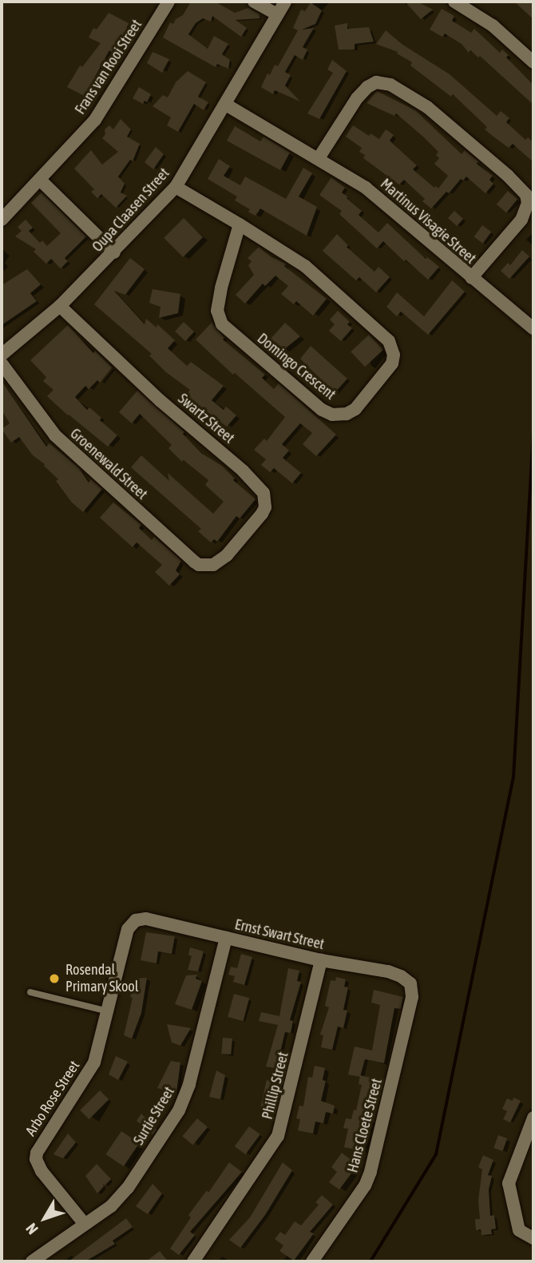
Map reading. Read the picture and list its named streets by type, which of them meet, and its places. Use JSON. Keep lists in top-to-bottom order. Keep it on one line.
{"streets":{"street":["Frans van Rooi Street","Oupa Claasen Street","Martinus Visagie Street","Domingo Crescent","Swartz Street","Groenewald Street","Ernst Swart Street","Phillip Street","Arbo Rose Street","Surtie Street","Hans Cloete Street"]},"crossings":[["Oupa Claasen Street","Martinus Visagie Street"],["Oupa Claasen Street","Domingo Crescent"],["Oupa Claasen Street","Swartz Street"],["Swartz Street","Groenewald Street"],["Ernst Swart Street","Phillip Street"],["Ernst Swart Street","Arbo Rose Street"],["Ernst Swart Street","Surtie Street"],["Ernst Swart Street","Hans Cloete Street"],["Arbo Rose Street","Surtie Street"]],"places":["Rosendal Primary Skool"],"north":"bottom left"}
